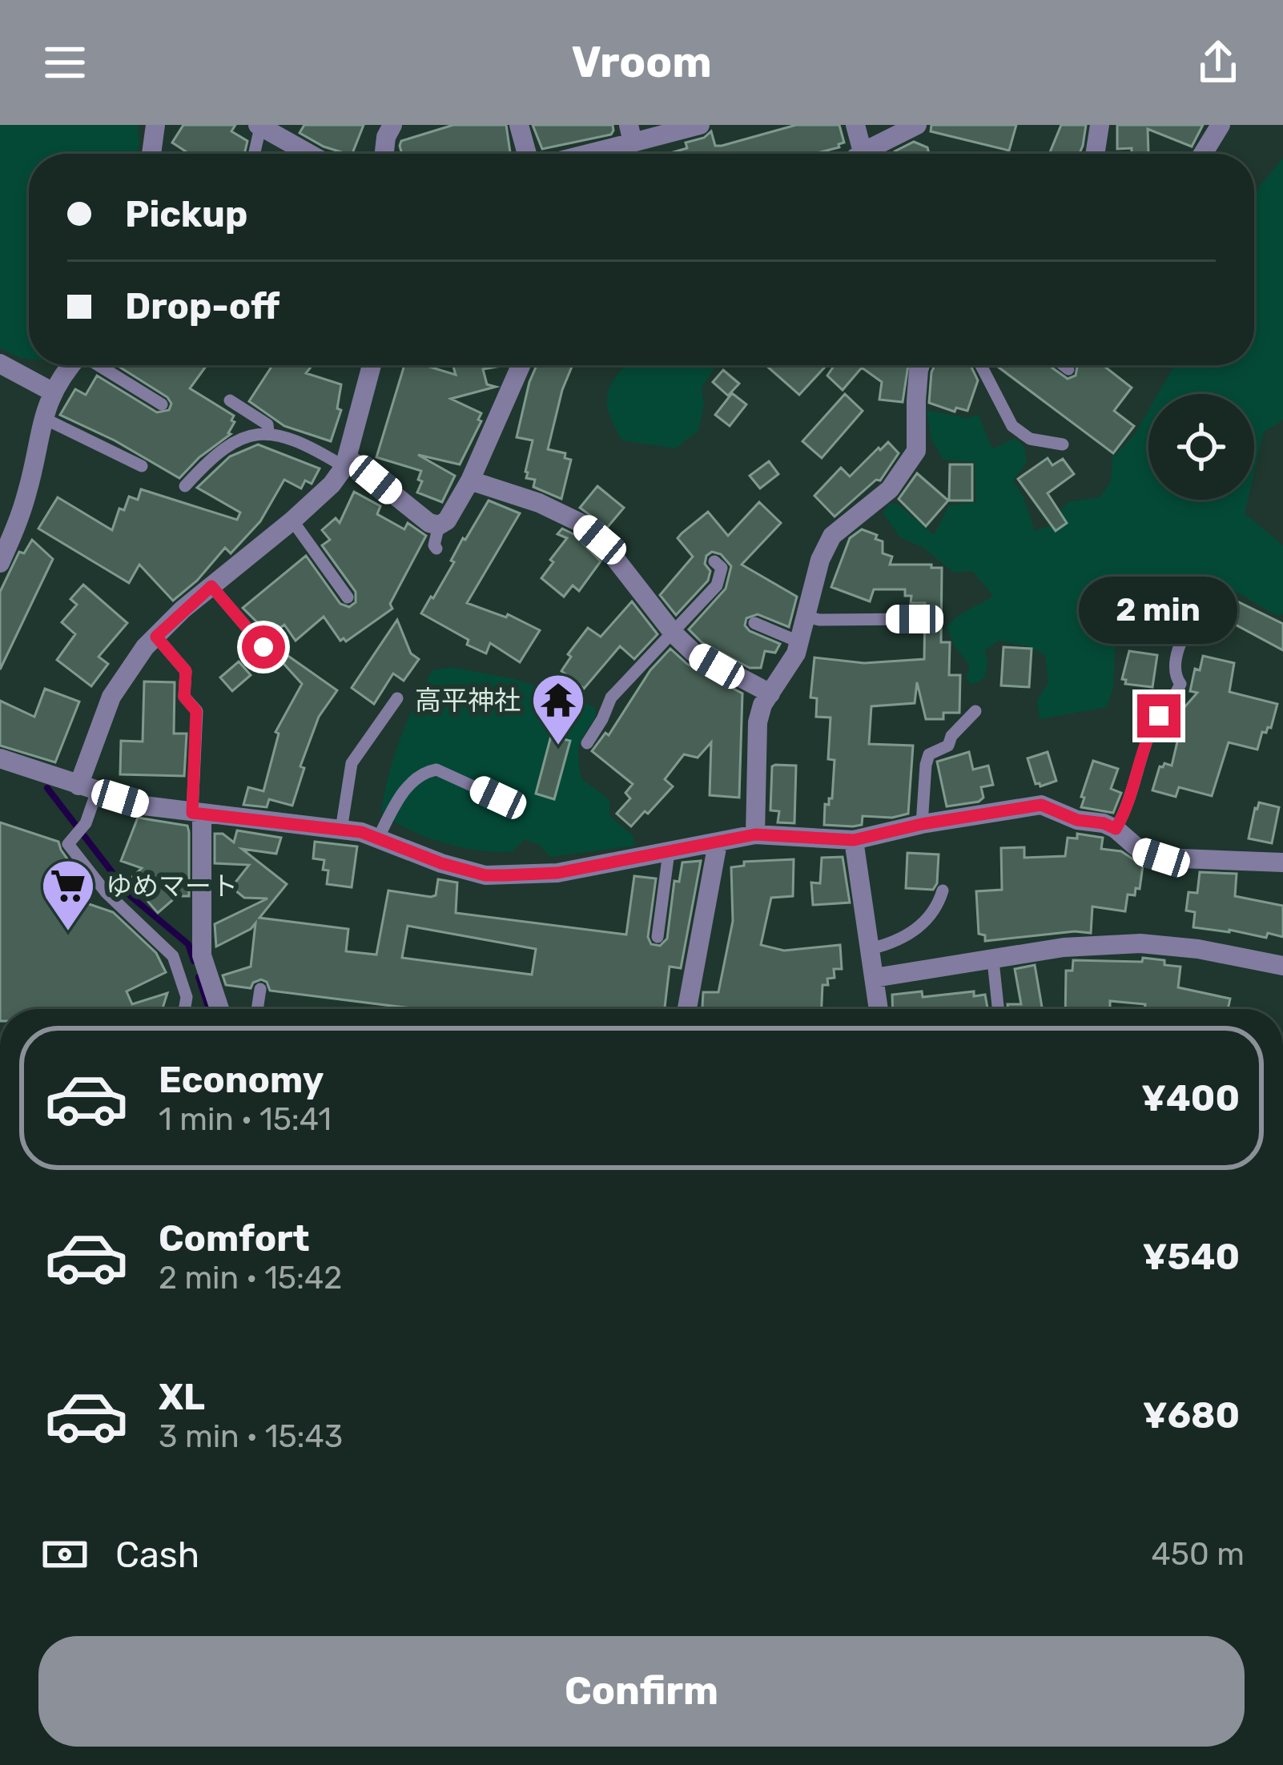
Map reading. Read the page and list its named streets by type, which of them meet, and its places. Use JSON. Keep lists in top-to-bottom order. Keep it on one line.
{"places":{"temple":["高平神社"],"supermarket":["ゆめマート"]},"page":{"header":"Vroom","banner":["Pickup","Drop-off"],"bubble":"2 min","list":[{"name":"Economy","note":"1 min · 15:41","value":"¥400"},{"name":"Comfort","note":"2 min · 15:42","value":"¥540"},{"name":"XL","note":"3 min · 15:43","value":"¥680"}],"pay":["Cash","450 m"],"buttons":"Confirm"}}
